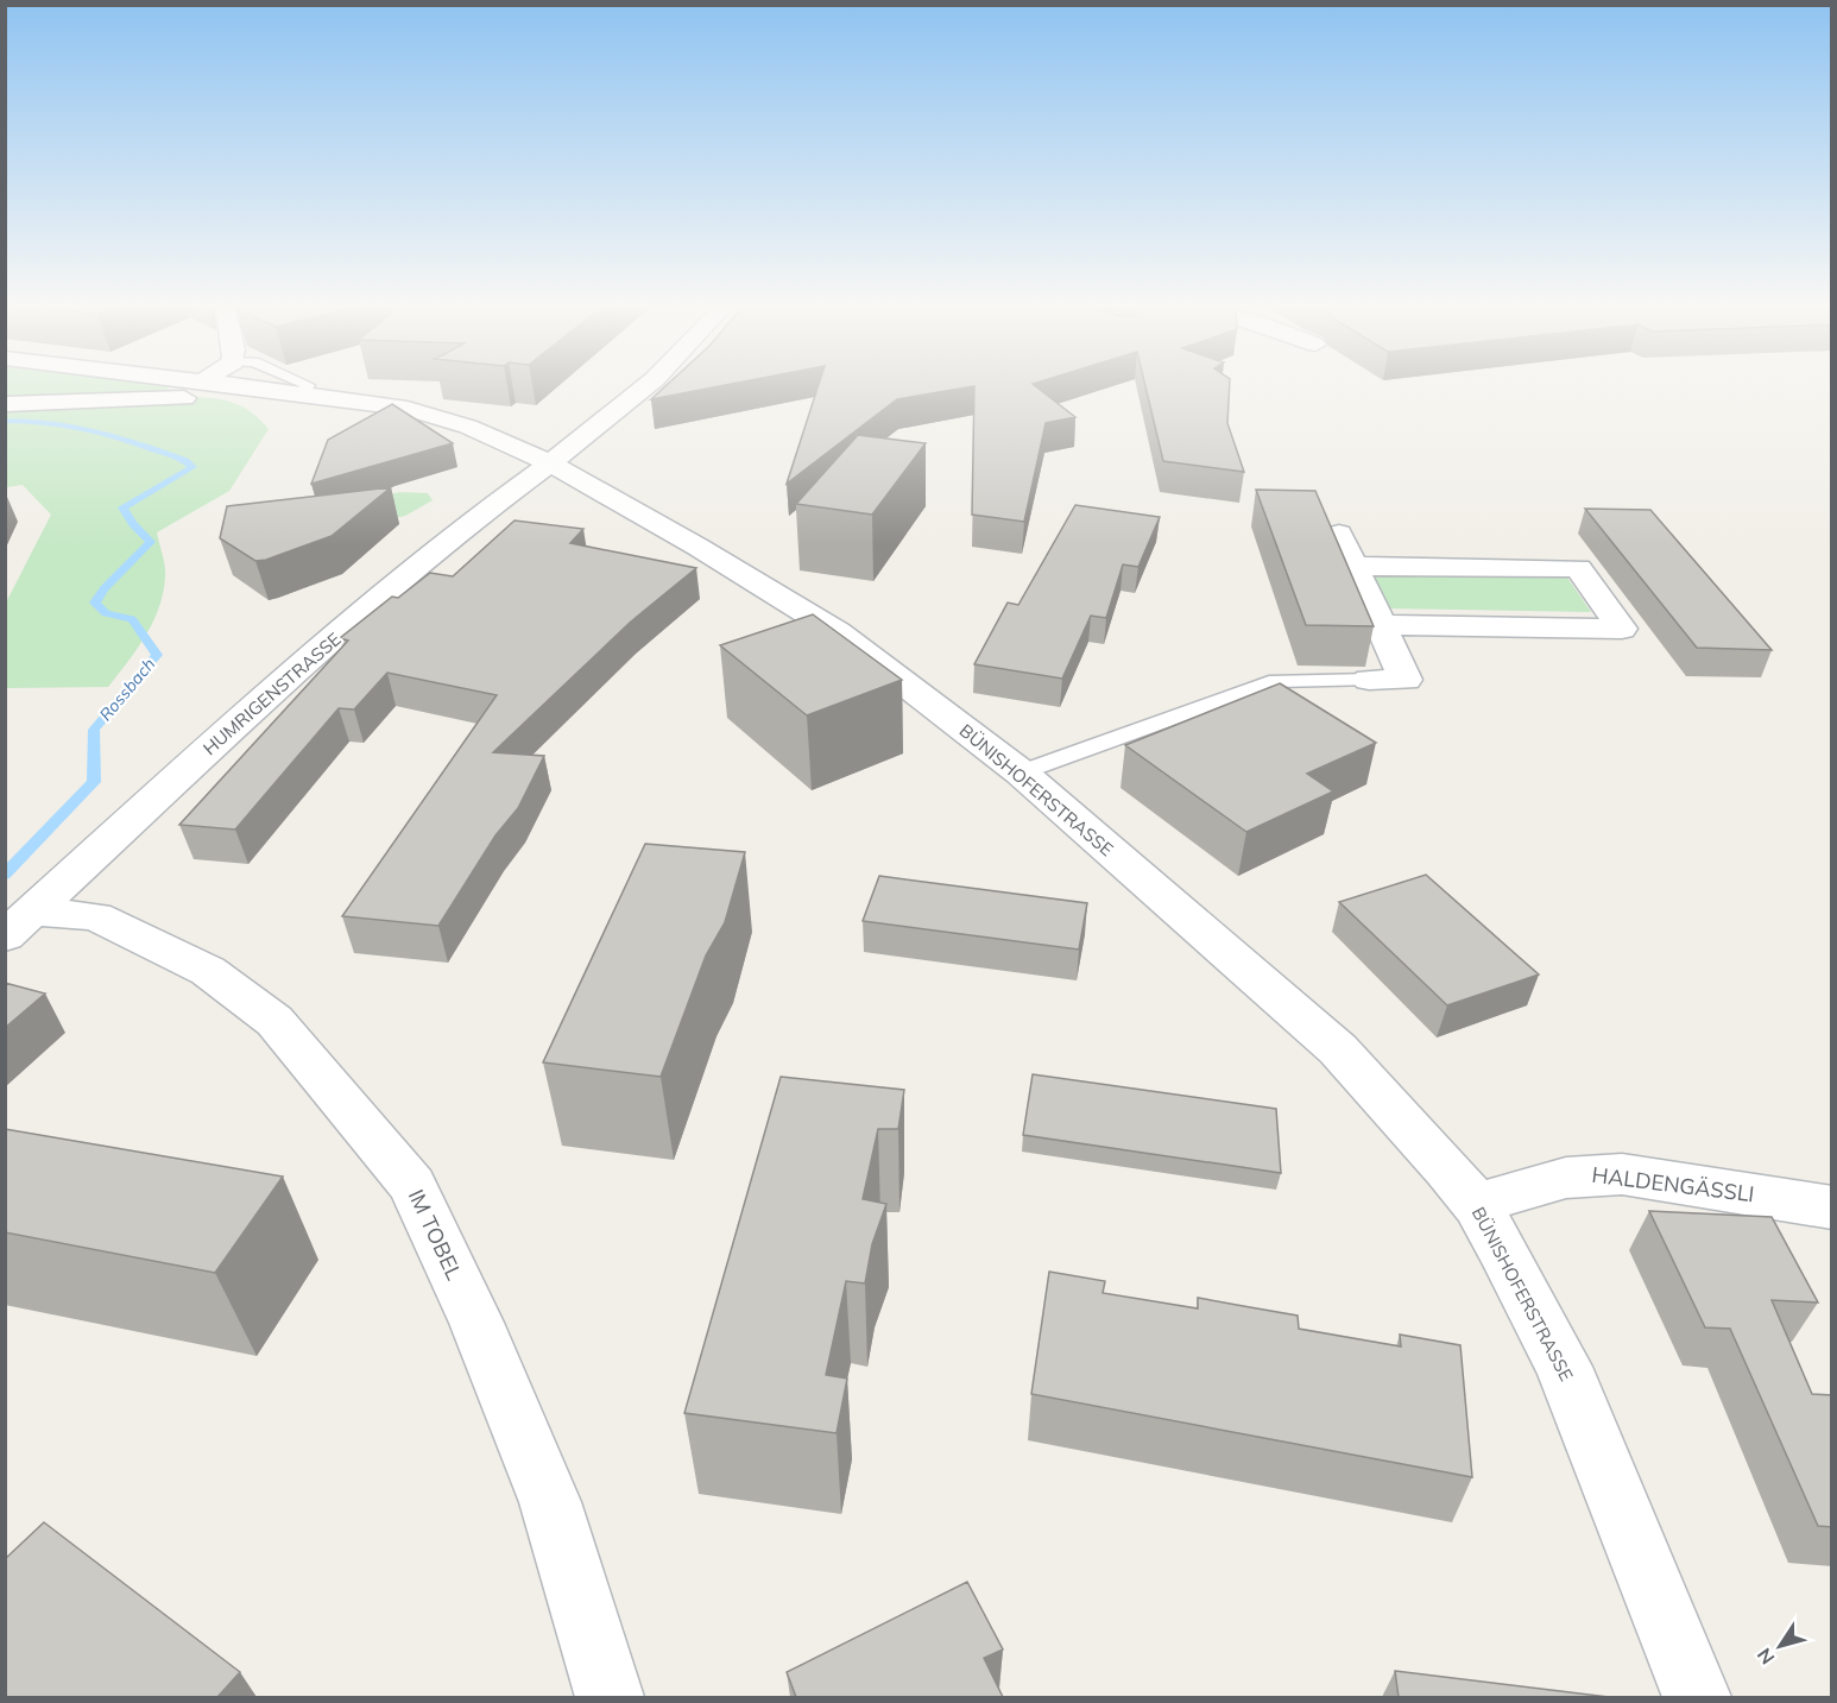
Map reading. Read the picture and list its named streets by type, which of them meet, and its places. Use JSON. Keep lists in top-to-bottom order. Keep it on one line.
{"streets":{"street":["HUMRIGENSTRASSE","BÜNISHOFERSTRASSE","HALDENGÄSSLI","IM TOBEL"]},"crossings":[["HUMRIGENSTRASSE","BÜNISHOFERSTRASSE"],["HUMRIGENSTRASSE","IM TOBEL"],["BÜNISHOFERSTRASSE","HALDENGÄSSLI"]],"water":["Rossbach"],"north":"bottom left"}
